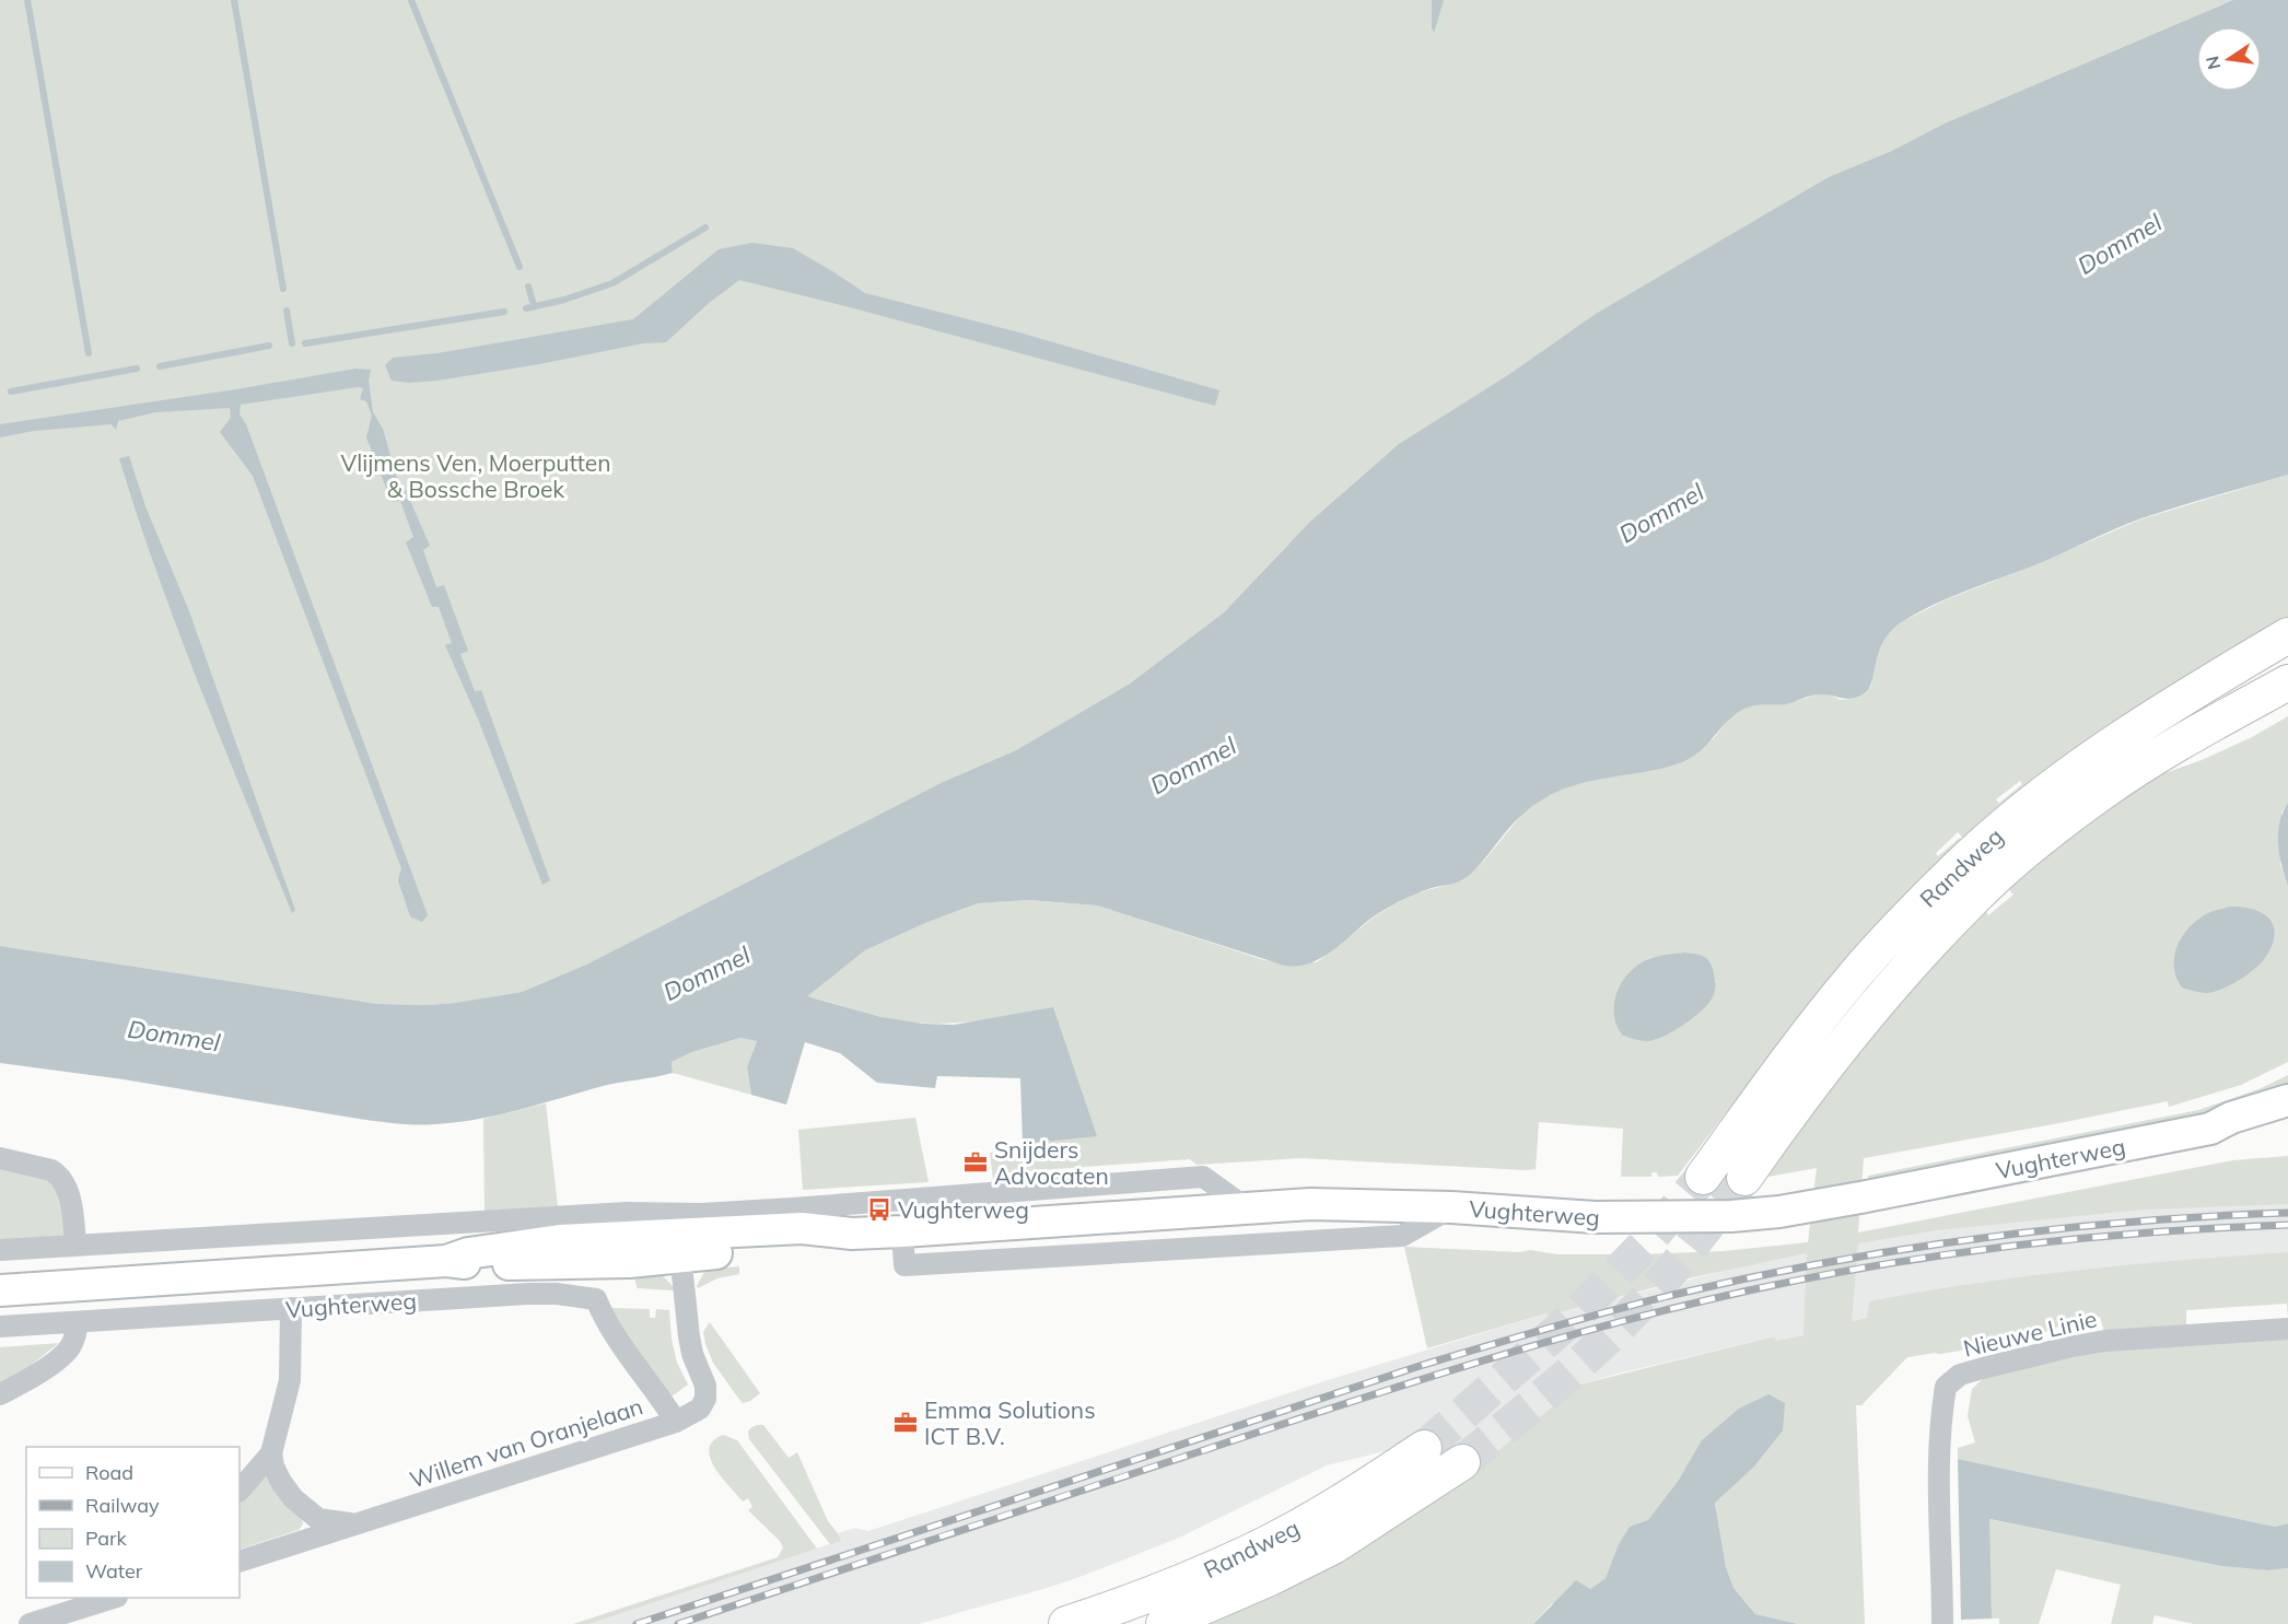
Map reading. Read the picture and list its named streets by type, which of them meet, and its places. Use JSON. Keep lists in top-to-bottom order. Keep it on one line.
{"streets":{"main road":["Randweg","Vughterweg"],"street":["Nieuwe Linie","Willem van Oranjelaan"]},"crossings":[["Vughterweg","Willem van Oranjelaan"]],"water":["Dommel"],"parks":["Vlijmens Ven, Moerputten & Bossche Broek"],"places":{"office":["Snijders Advocaten","Emma Solutions ICT B.V."],"bus stop":["Vughterweg"]},"legend":["Road","Railway","Park","Water"],"north":"left"}
